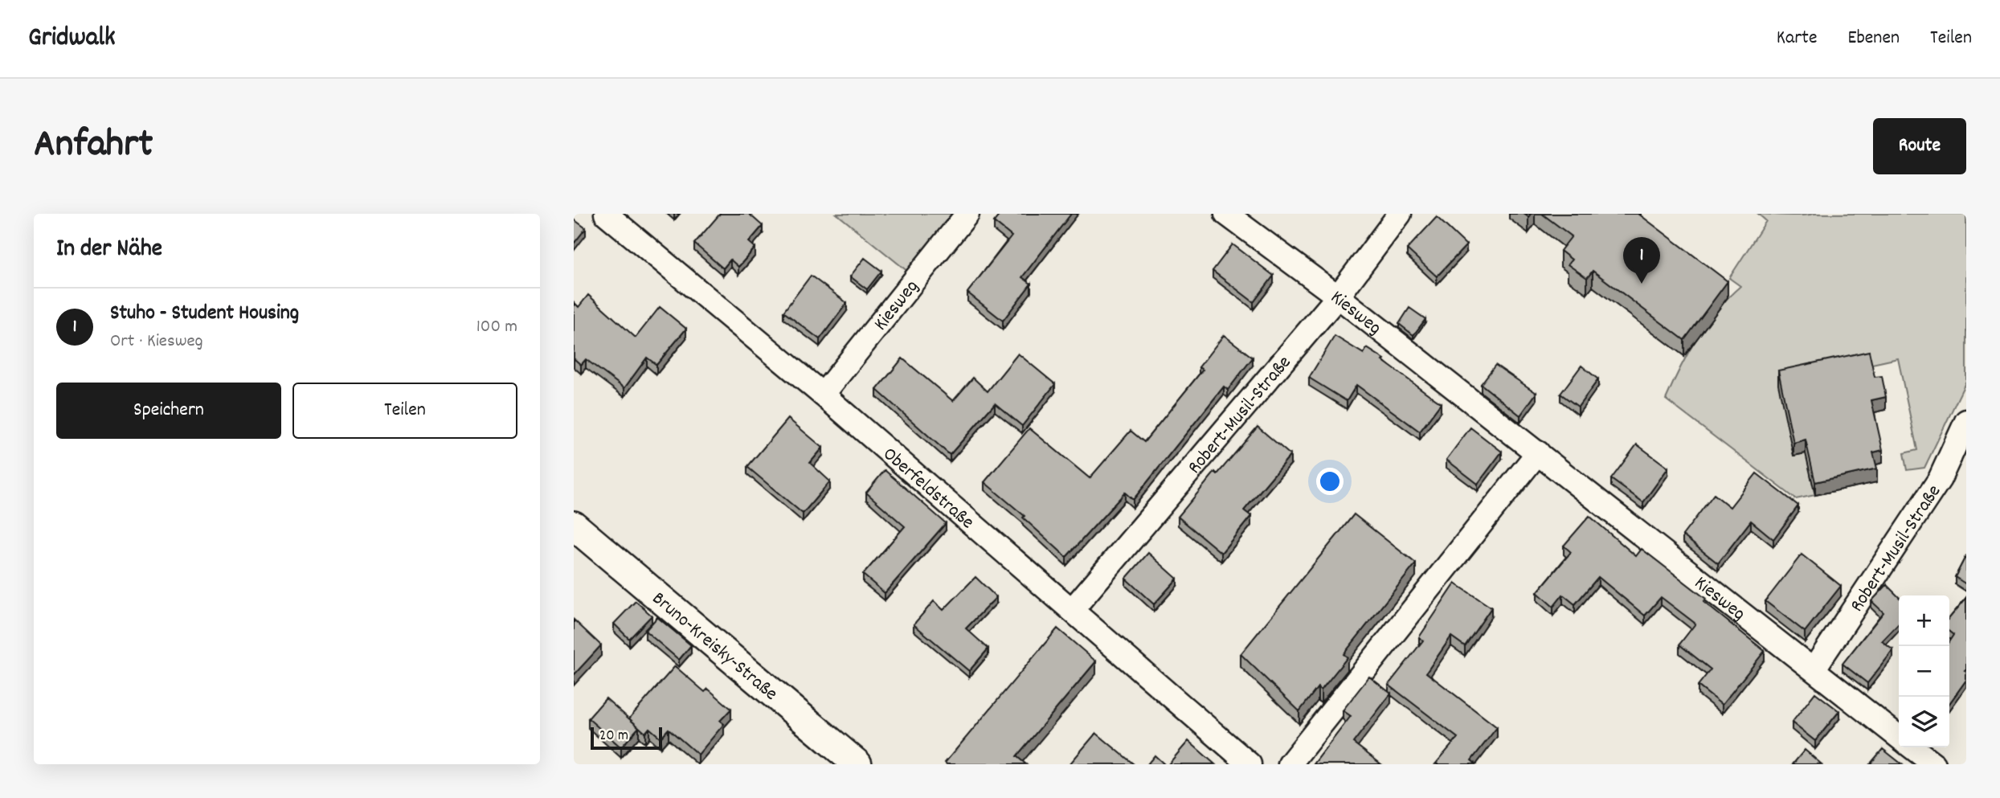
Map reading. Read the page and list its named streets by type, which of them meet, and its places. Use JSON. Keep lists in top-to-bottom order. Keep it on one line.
{"streets":{"street":["Kiesweg","Robert-Musil-Straße","Oberfeldstraße","Bruno-Kreisky-Straße"]},"crossings":[["Kiesweg","Robert-Musil-Straße"],["Kiesweg","Oberfeldstraße"],["Robert-Musil-Straße","Oberfeldstraße"]],"scale_bar":"20 m","page":{"header":"Gridwalk","nav":["Karte","Ebenen","Teilen"],"title":"Anfahrt","buttons":["Route",["Speichern","Teilen"]],"heading":"In der Nähe","pins":"1","list":[{"mark":"1","name":"Stuho - Student Housing","note":"Ort · Kiesweg","value":"100 m"}],"map_buttons":["+","−"],"scale":"20 m"}}
